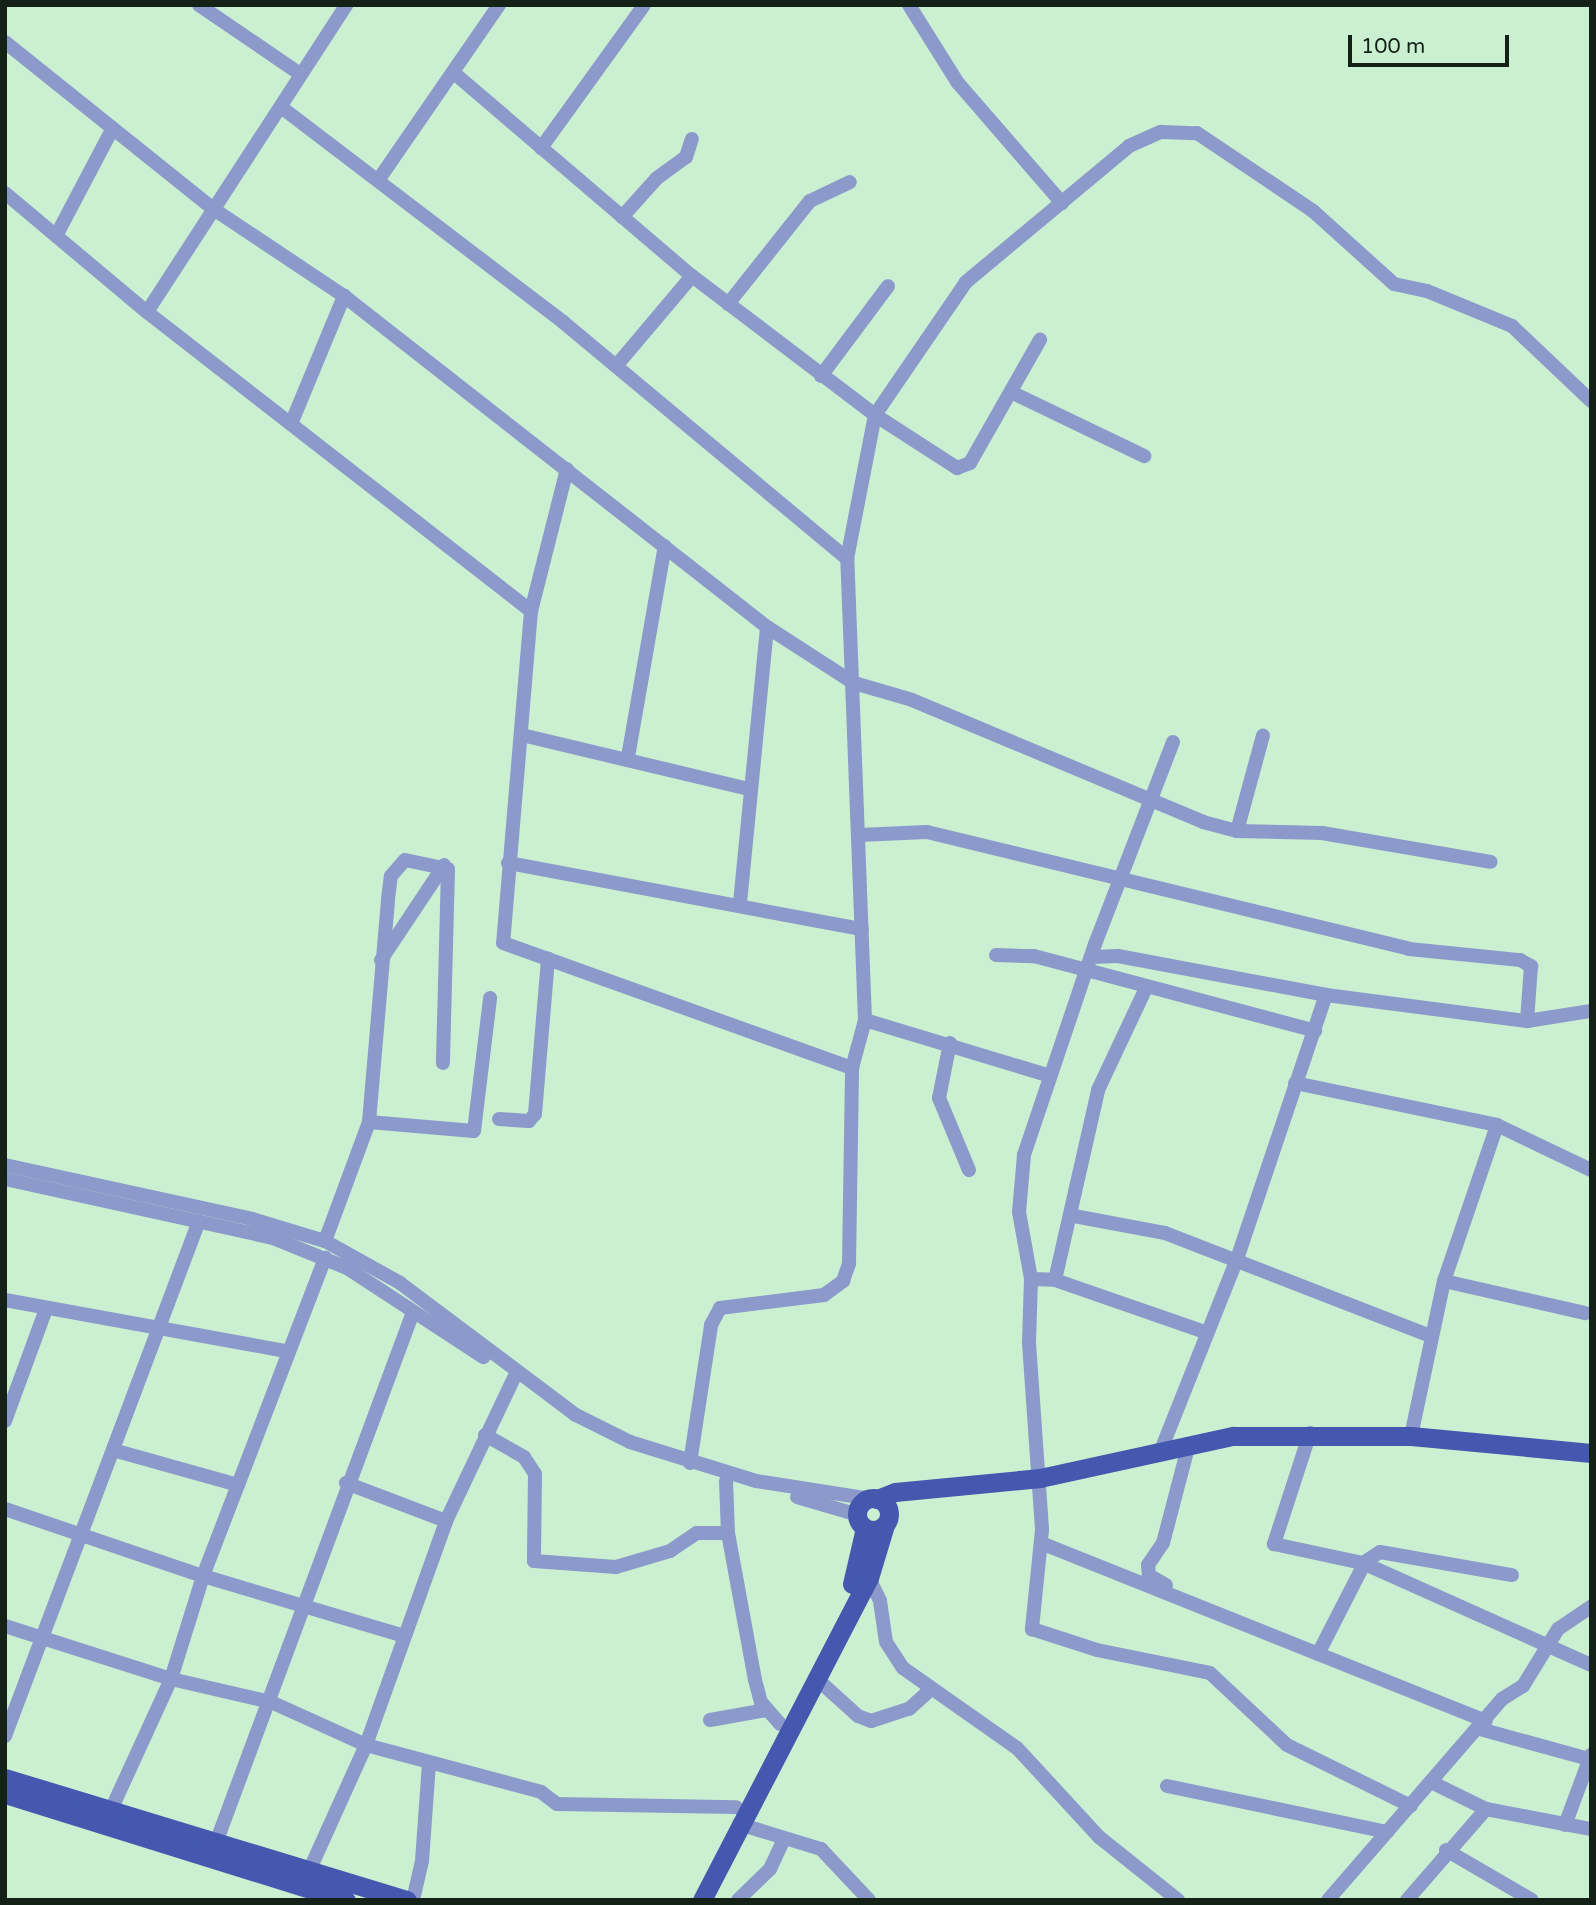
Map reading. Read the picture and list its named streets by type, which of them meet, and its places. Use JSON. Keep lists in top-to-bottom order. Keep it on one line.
{"scale_bar":"100 m"}
